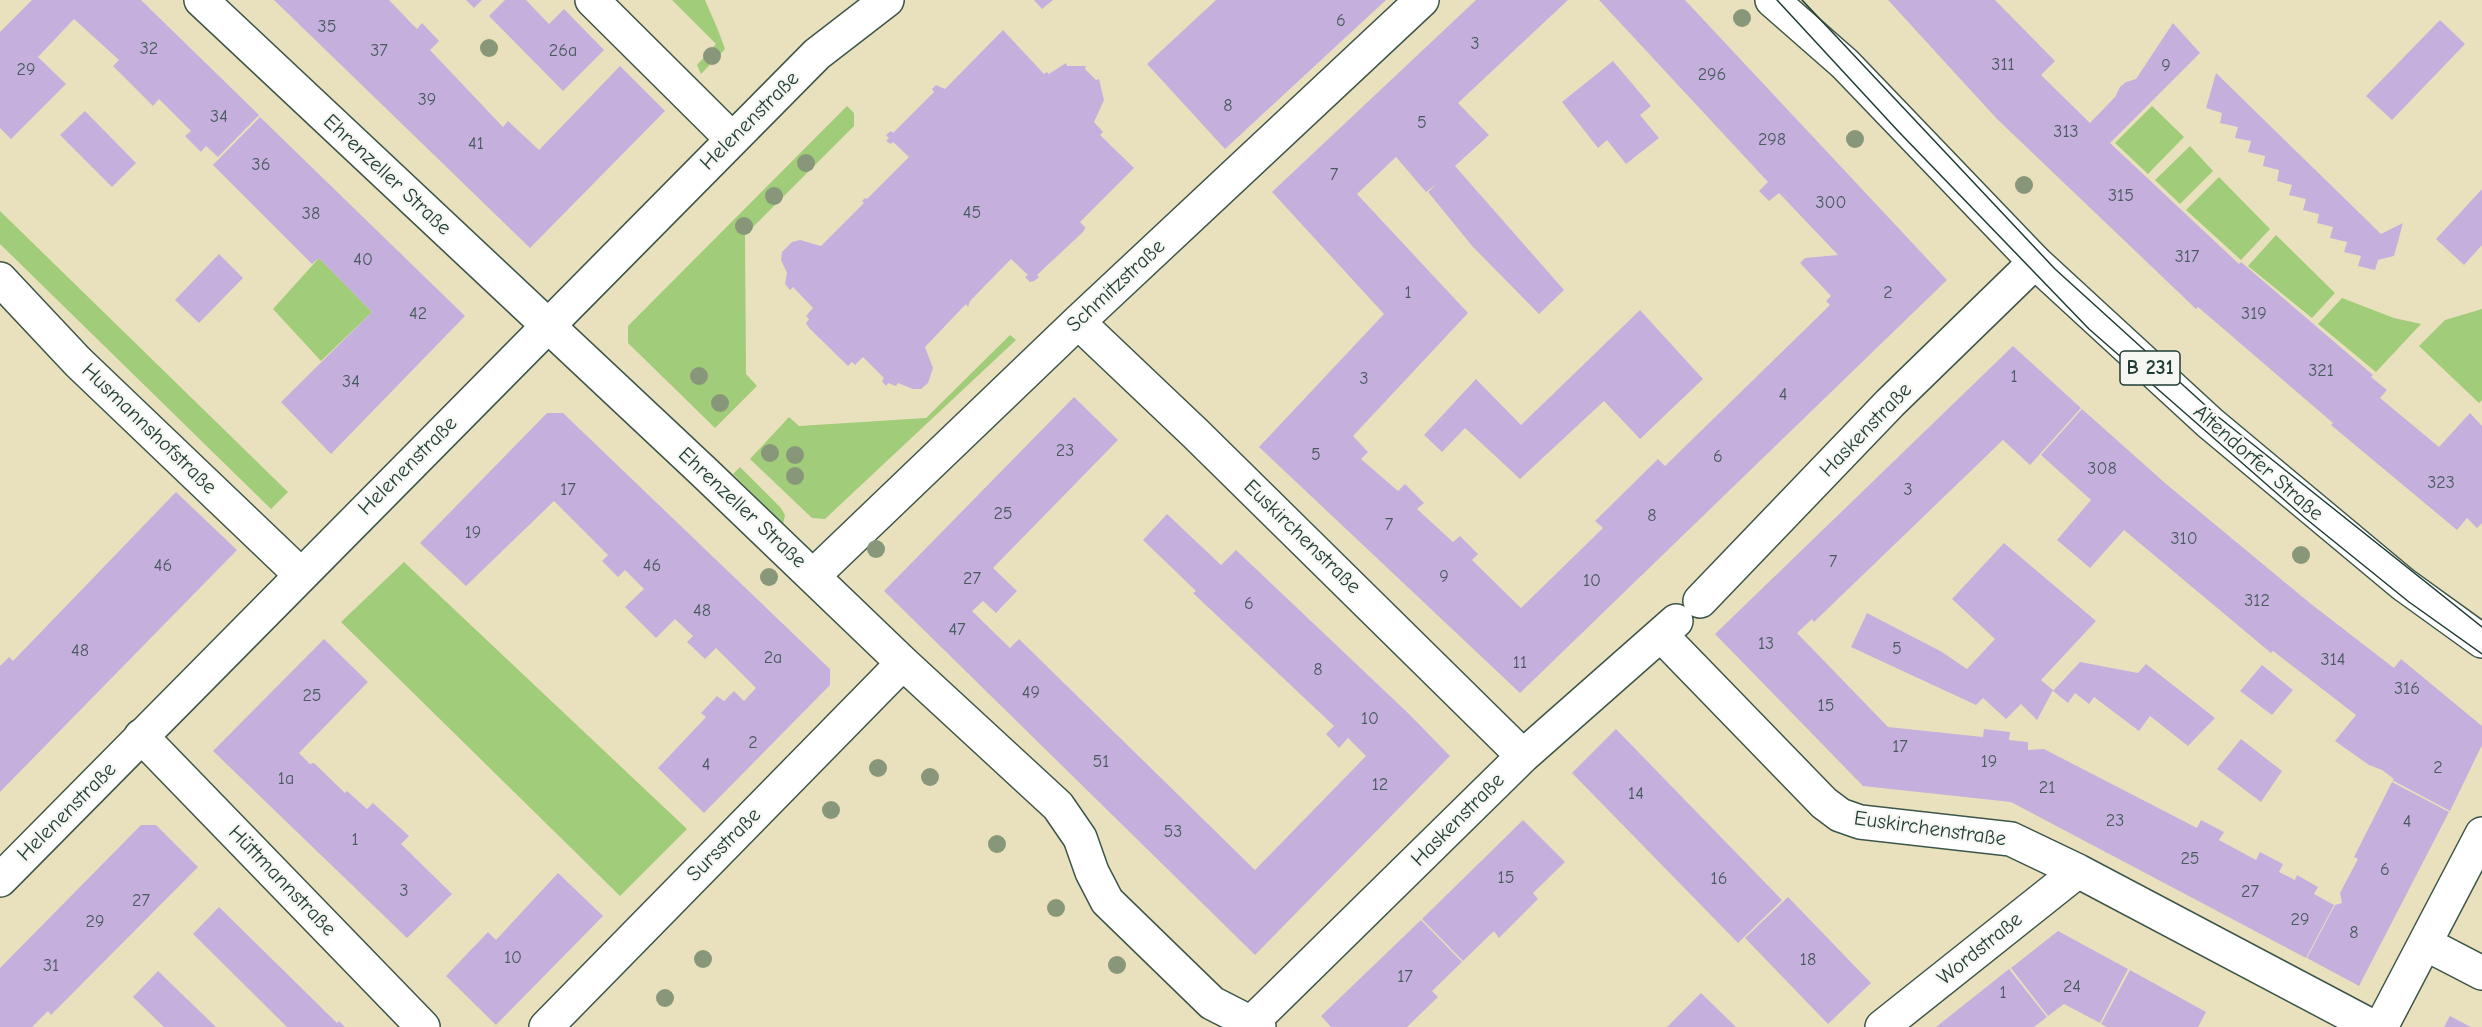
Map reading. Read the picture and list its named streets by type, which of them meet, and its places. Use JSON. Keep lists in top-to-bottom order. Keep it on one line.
{"streets":{"street":["Helenenstraße","Ehrenzeller Straße","Schmitzstraße","B 231","Husmannshofstraße","Haskenstraße","Altendorfer Straße","Euskirchenstraße","Sursstraße","Hüttmannstraße","Wordstraße"]},"crossings":[["Helenenstraße","Ehrenzeller Straße"],["Helenenstraße","Husmannshofstraße"],["Helenenstraße","Hüttmannstraße"],["Ehrenzeller Straße","Schmitzstraße"],["Ehrenzeller Straße","Haskenstraße"],["Ehrenzeller Straße","Sursstraße"],["Schmitzstraße","Euskirchenstraße"],["Haskenstraße","Altendorfer Straße"],["Haskenstraße","Euskirchenstraße"],["Euskirchenstraße","Wordstraße"]],"house_numbers":["6","35","3","32","37","26a","311","9","29","296","39","8","34","5","313","298","41","36","7","315","300","45","38","317","40","1","2","42","319","321","1","3","34","4","23","5","6","308","323","17","3","25","8","7","19","310","7","46","46","9","27","10","312","6","48","47","13","5","48","2a","314","11","8","316","49","25","15","10","2","17","51","19","4","2","1a","12","21","14","23","4","53","1","25","6","15","16","3","27","27","29","29","8","10","18","31","17","24","1"]}
